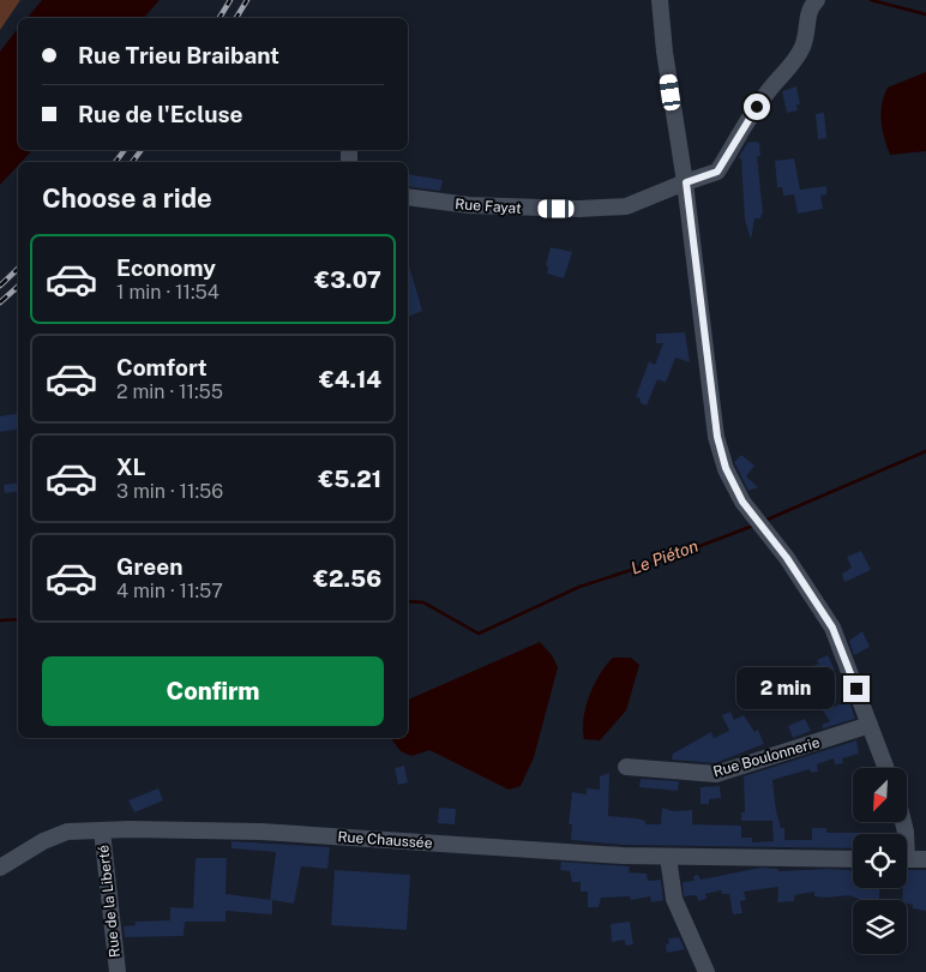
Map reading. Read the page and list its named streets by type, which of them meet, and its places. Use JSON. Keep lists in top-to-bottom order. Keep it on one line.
{"streets":{"street":["Rue Fayat","Rue Boulonnerie","Rue Chaussée","Rue de la Liberté"]},"crossings":[["Rue Chaussée","Rue de la Liberté"]],"water":["Le Piéton"],"north":"bottom left","page":{"banner":["Rue Trieu Braibant","Rue de l'Ecluse"],"heading":"Choose a ride","list":[{"name":"Economy","note":"1 min · 11:54","value":"€3.07"},{"name":"Comfort","note":"2 min · 11:55","value":"€4.14"},{"name":"XL","note":"3 min · 11:56","value":"€5.21"},{"name":"Green","note":"4 min · 11:57","value":"€2.56"}],"buttons":"Confirm","bubble":"2 min"}}
